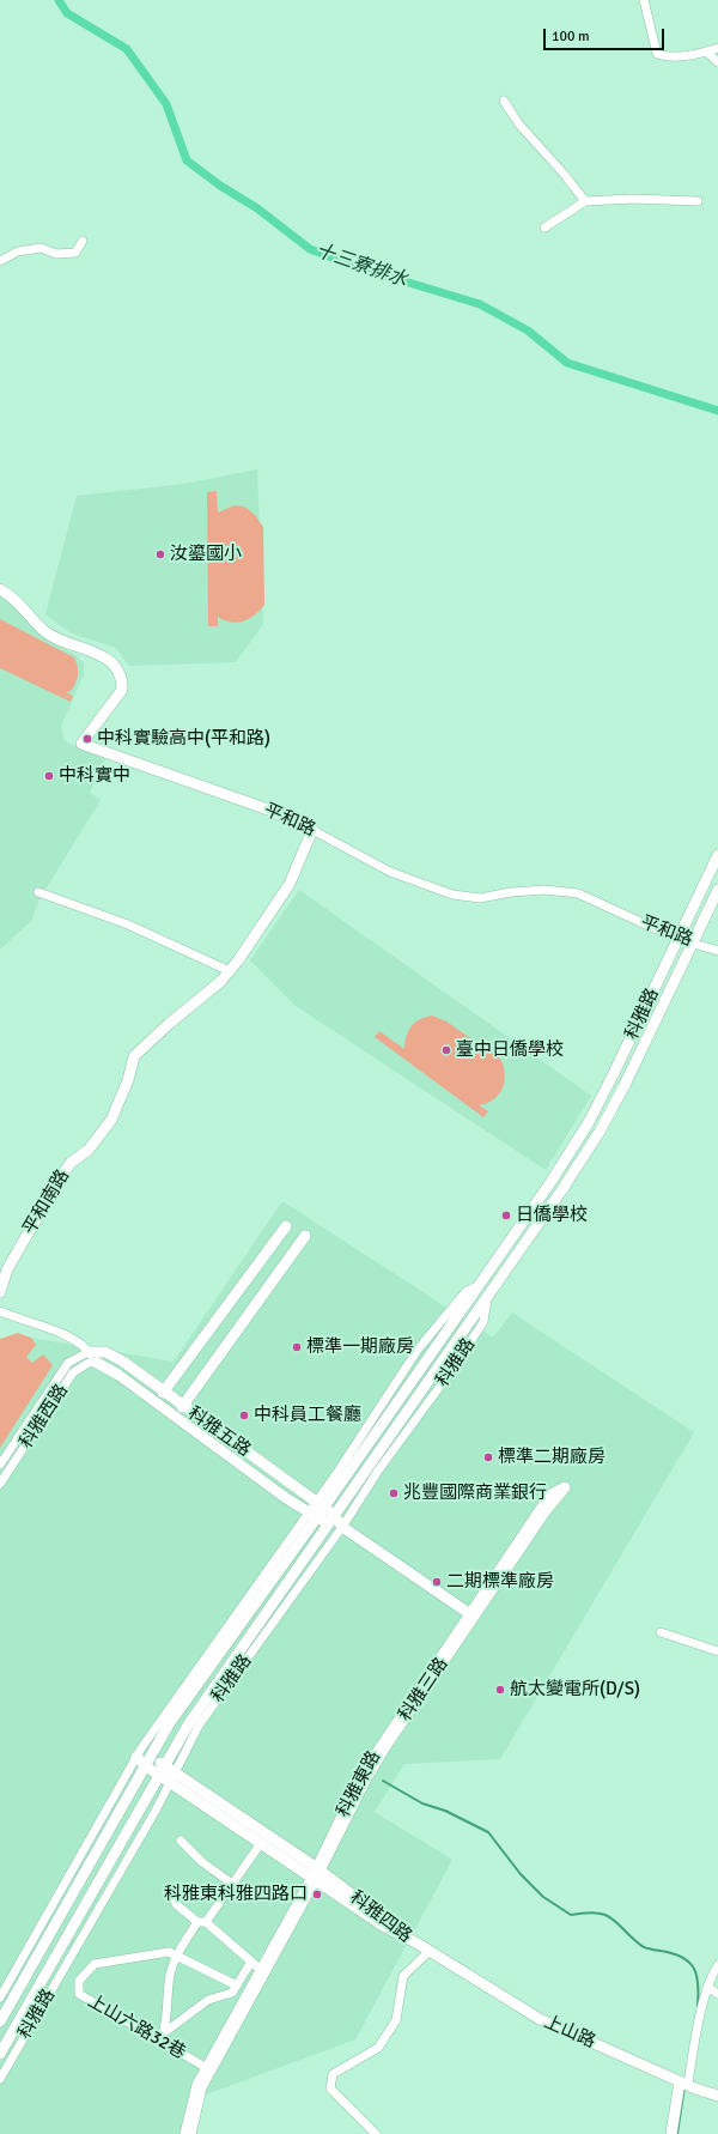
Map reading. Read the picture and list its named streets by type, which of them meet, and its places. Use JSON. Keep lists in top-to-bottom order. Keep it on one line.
{"streets":{"street":["平和路","科雅路","平和南路","科雅西路","科雅五路","科雅三路","科雅四路","上山六路32巷","上山路"]},"crossings":[["平和路","科雅路"],["平和路","平和南路"],["科雅路","科雅五路"],["科雅路","科雅四路"],["科雅西路","科雅五路"],["科雅五路","科雅三路"],["科雅三路","科雅四路"],["科雅四路","上山路"]],"water":["十三寮排水"],"places":["汝鎏國小","中科實驗高中(平和路)","中科實中","臺中日僑學校","日僑學校","標準一期廠房","中科員工餐廳","標準二期廠房","兆豐國際商業銀行","二期標準廠房","航太變電所(D/S)","科雅東科雅四路口"],"scale_bar":"100 m"}
